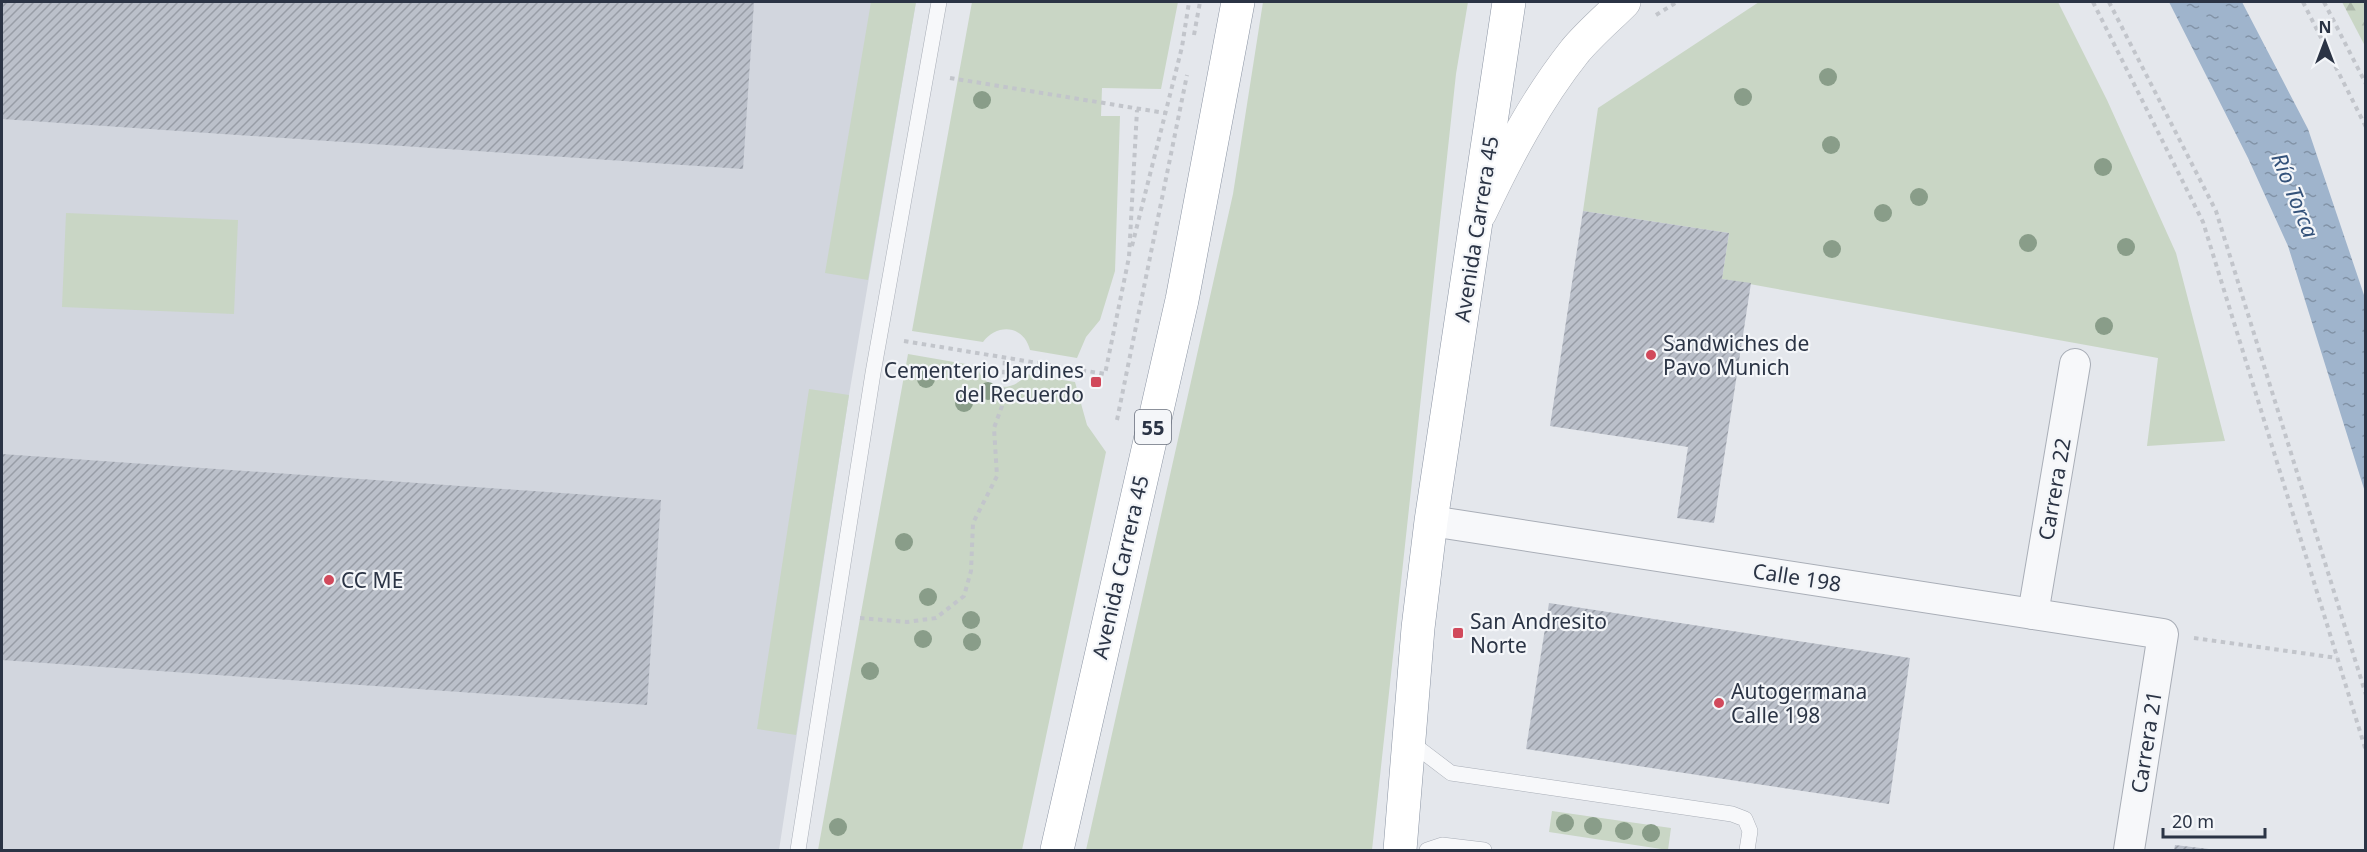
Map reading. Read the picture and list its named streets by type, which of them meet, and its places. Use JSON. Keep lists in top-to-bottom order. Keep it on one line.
{"streets":{"main road":["Avenida Carrera 45","55"],"street":["Carrera 22","Calle 198","Carrera 21"]},"crossings":[["Avenida Carrera 45","Calle 198"],["Carrera 22","Calle 198"],["Calle 198","Carrera 21"]],"water":["Río Torca"],"places":{"other":["Sandwiches de Pavo Munich","CC ME","Autogermana Calle 198"],"transit":["Cementerio Jardines del Recuerdo","San Andresito Norte"]},"scale_bar":"20 m","north":"top"}
